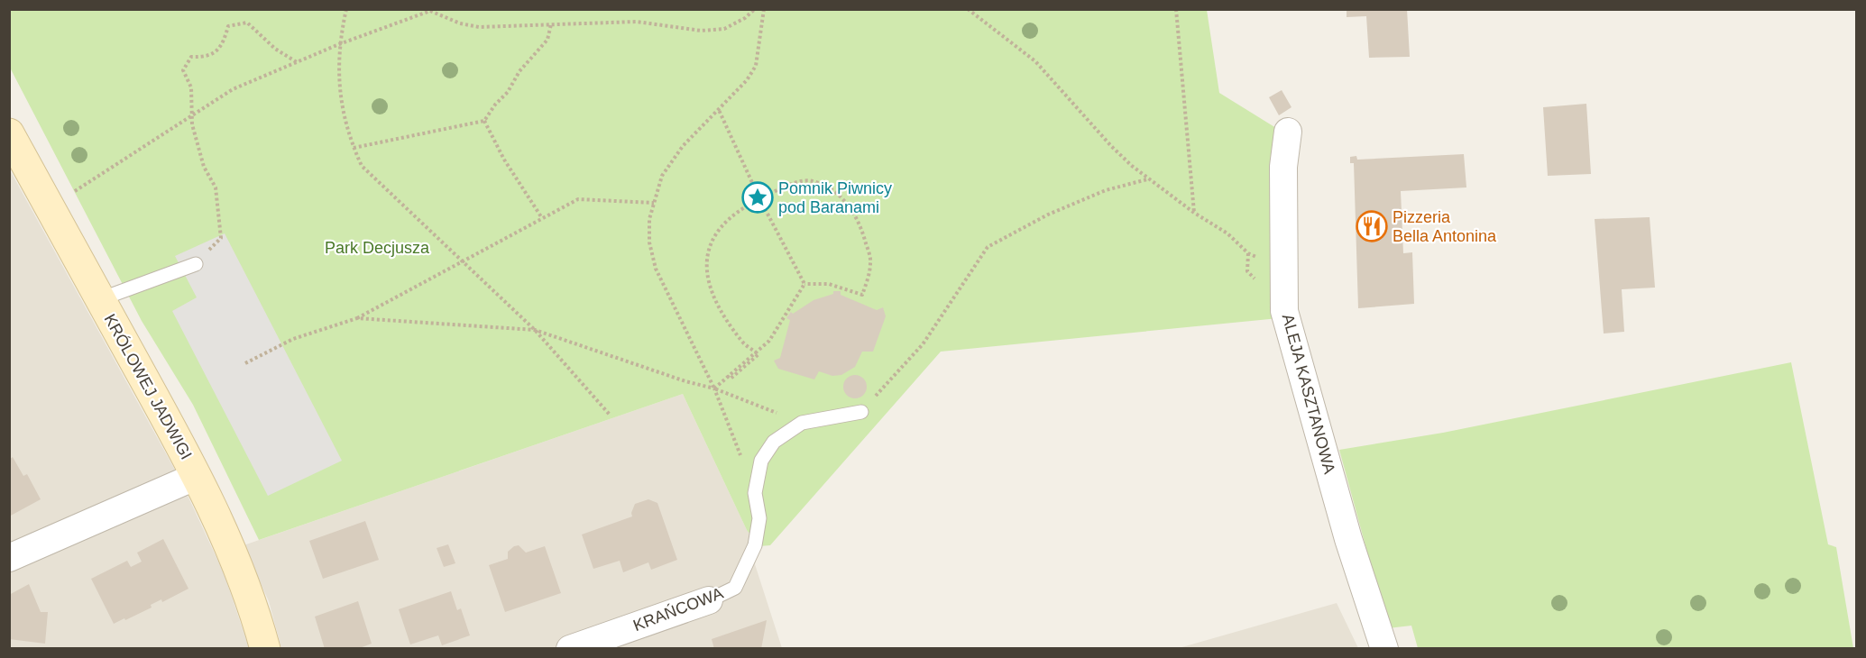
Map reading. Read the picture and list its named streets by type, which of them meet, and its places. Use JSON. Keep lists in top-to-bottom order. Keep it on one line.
{"streets":{"street":["KRÓLOWEJ JADWIGI","ALEJA KASZTANOWA","KRAŃCOWA"]},"parks":["Park Decjusza"],"places":{"place":["Pomnik Piwnicy pod Baranami"],"restaurant":["Pizzeria Bella Antonina"]}}
